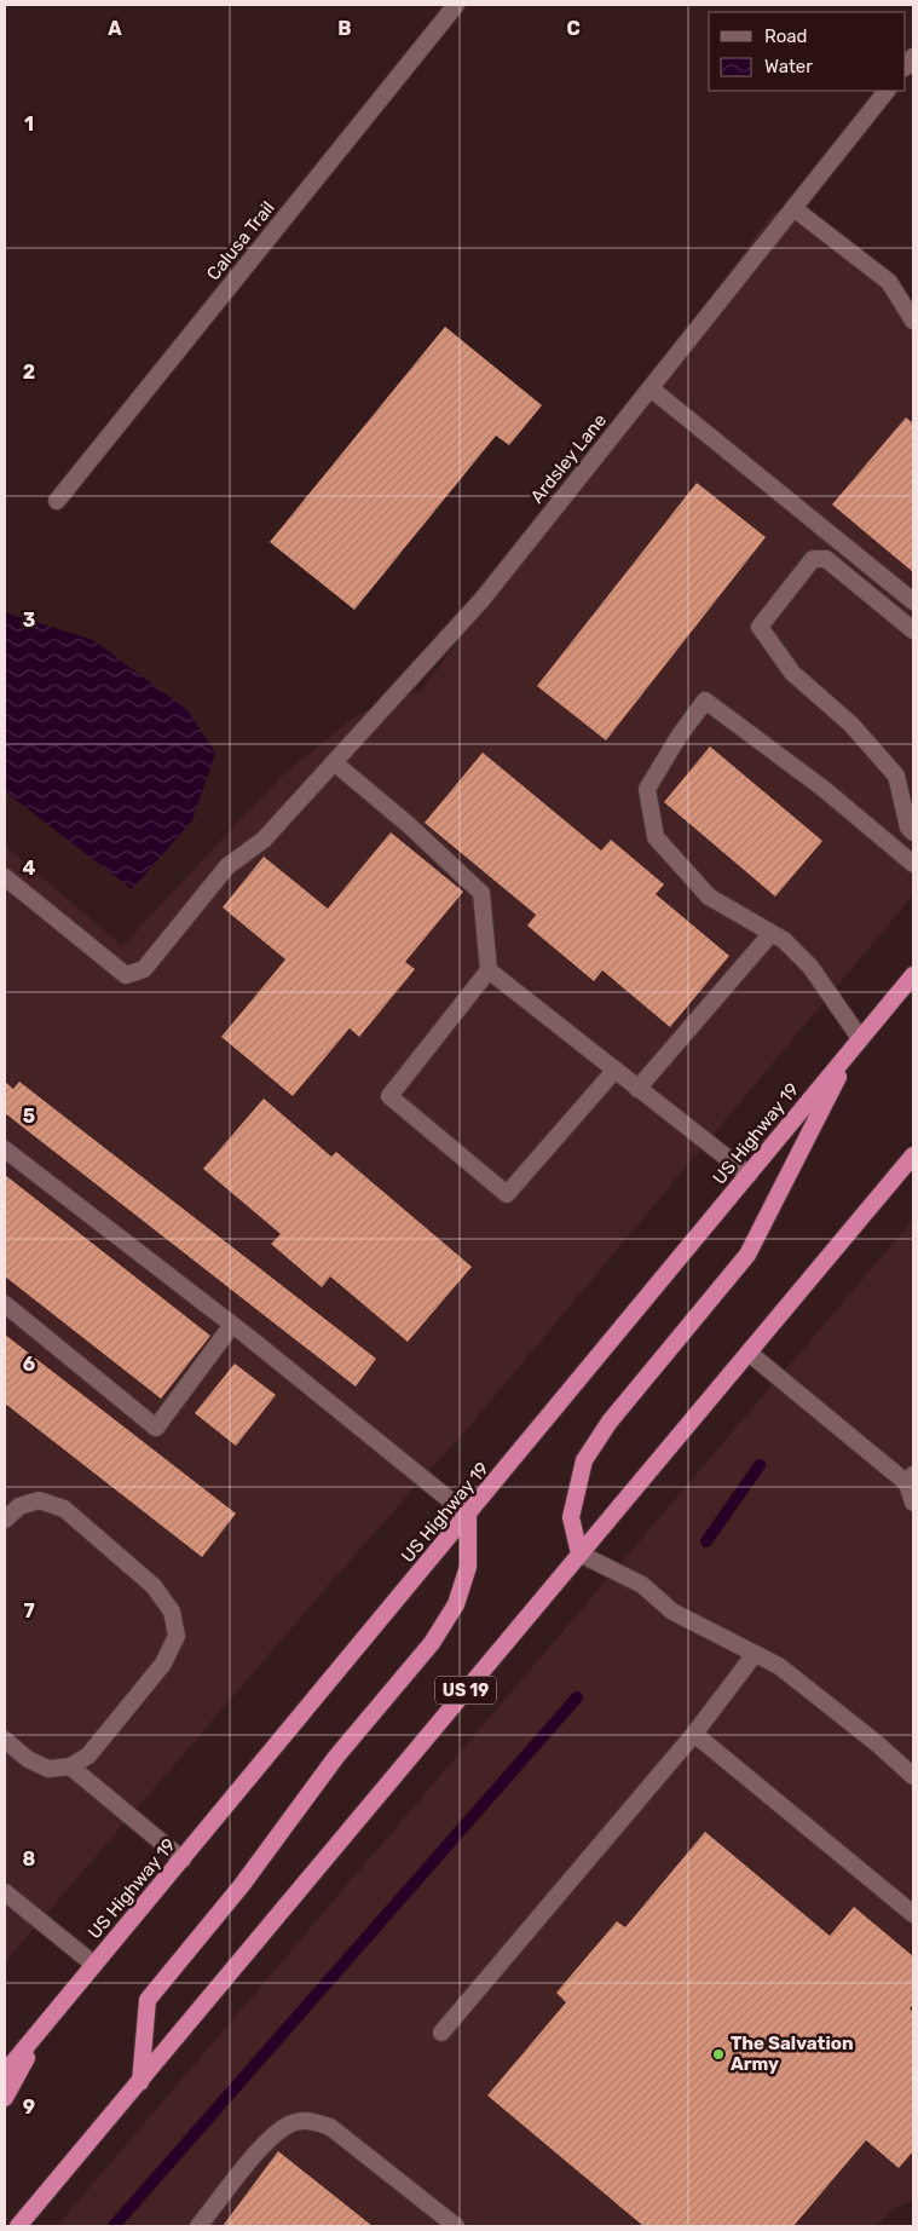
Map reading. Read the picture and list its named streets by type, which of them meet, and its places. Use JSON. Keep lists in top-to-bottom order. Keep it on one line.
{"streets":{"highway":["US Highway 19","US 19"],"street":["Calusa Trail","Ardsley Lane"]},"places":["The Salvation Army"],"legend":["Road","Water"],"grid":{"columns":["A","B","C"],"rows":["1","2","3","4","5","6","7","8","9"]}}
